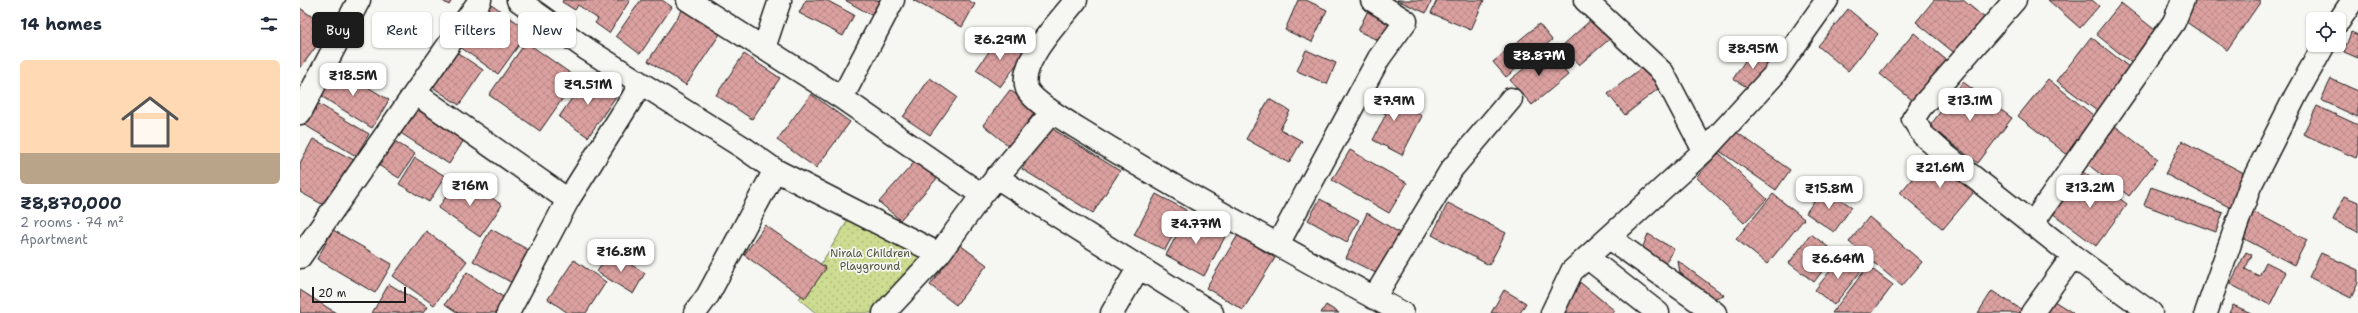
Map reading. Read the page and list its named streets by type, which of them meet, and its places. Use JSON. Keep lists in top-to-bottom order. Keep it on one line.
{"parks":["Nirala Children Playground"],"scale_bar":"20 m","page":{"heading":"14 homes","chip":["Buy","Rent","Filters","New"],"price":["₹6.29M","₹8.95M","₹8.87M","₹18.5M","₹9.51M","₹7.9M","₹13.1M","₹21.6M","₹16M","₹13.2M","₹15.8M","₹4.77M","₹16.8M","₹6.64M"],"list":[{"name":"₹8,870,000","note":"2 rooms · 74 m² · Apartment"}],"scale":"20 m"}}
